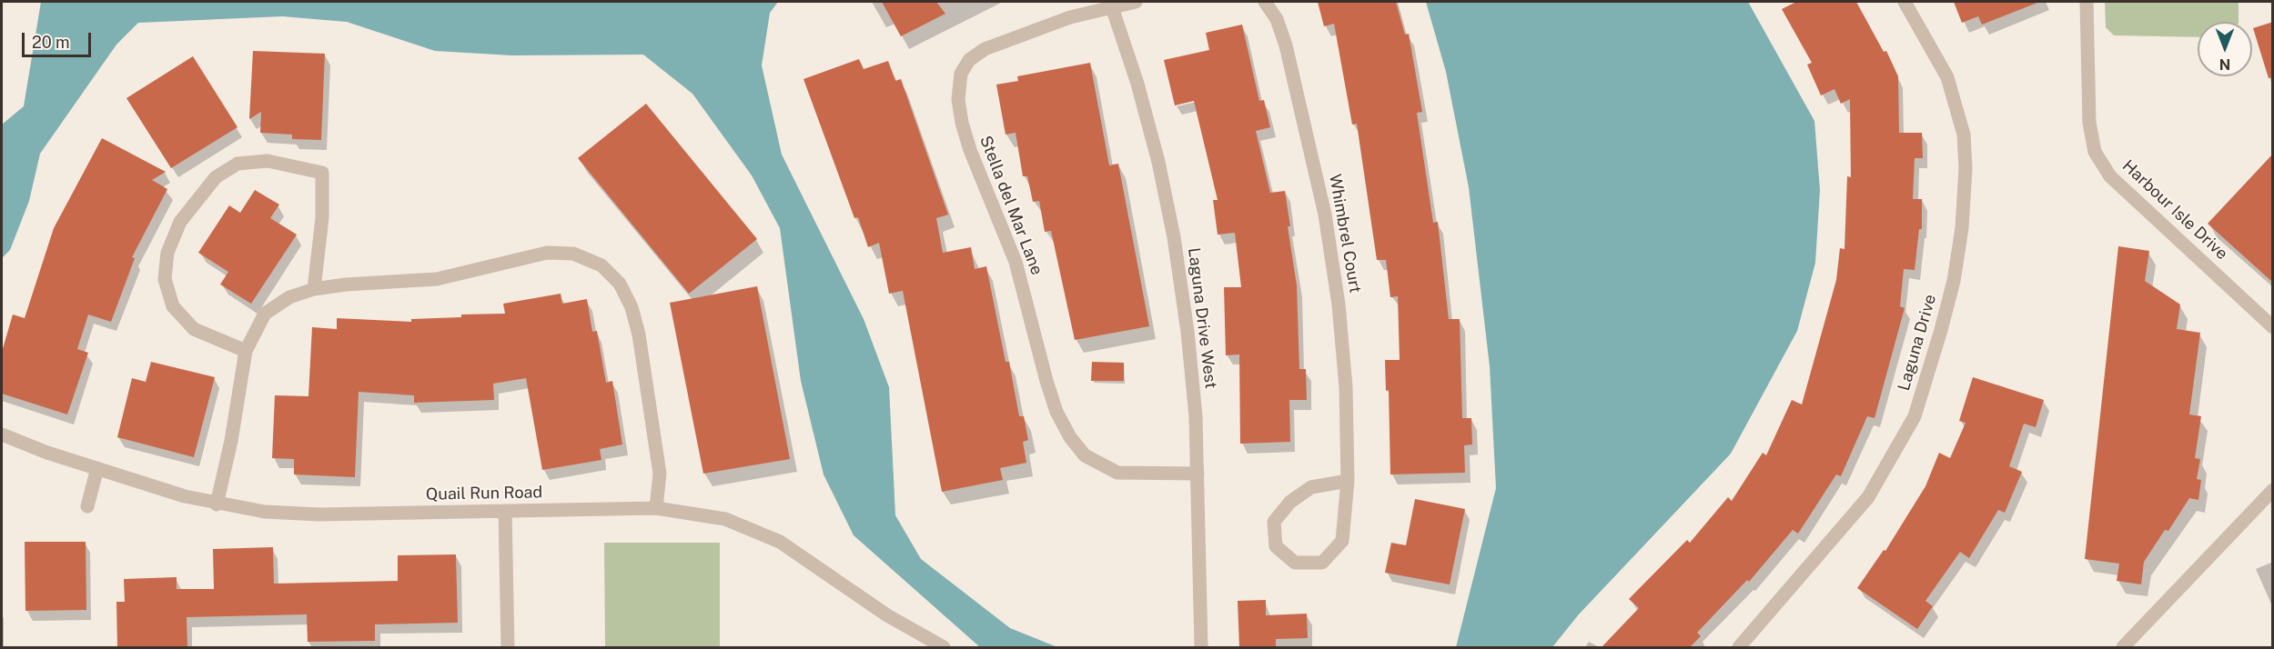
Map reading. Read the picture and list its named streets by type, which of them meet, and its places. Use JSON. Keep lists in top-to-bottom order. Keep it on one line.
{"streets":{"street":["Stella del Mar Lane","Harbour Isle Drive","Whimbrel Court","Laguna Drive West","Laguna Drive","Quail Run Road"]},"crossings":[["Stella del Mar Lane","Laguna Drive West"]],"scale_bar":"20 m","north":"bottom"}
